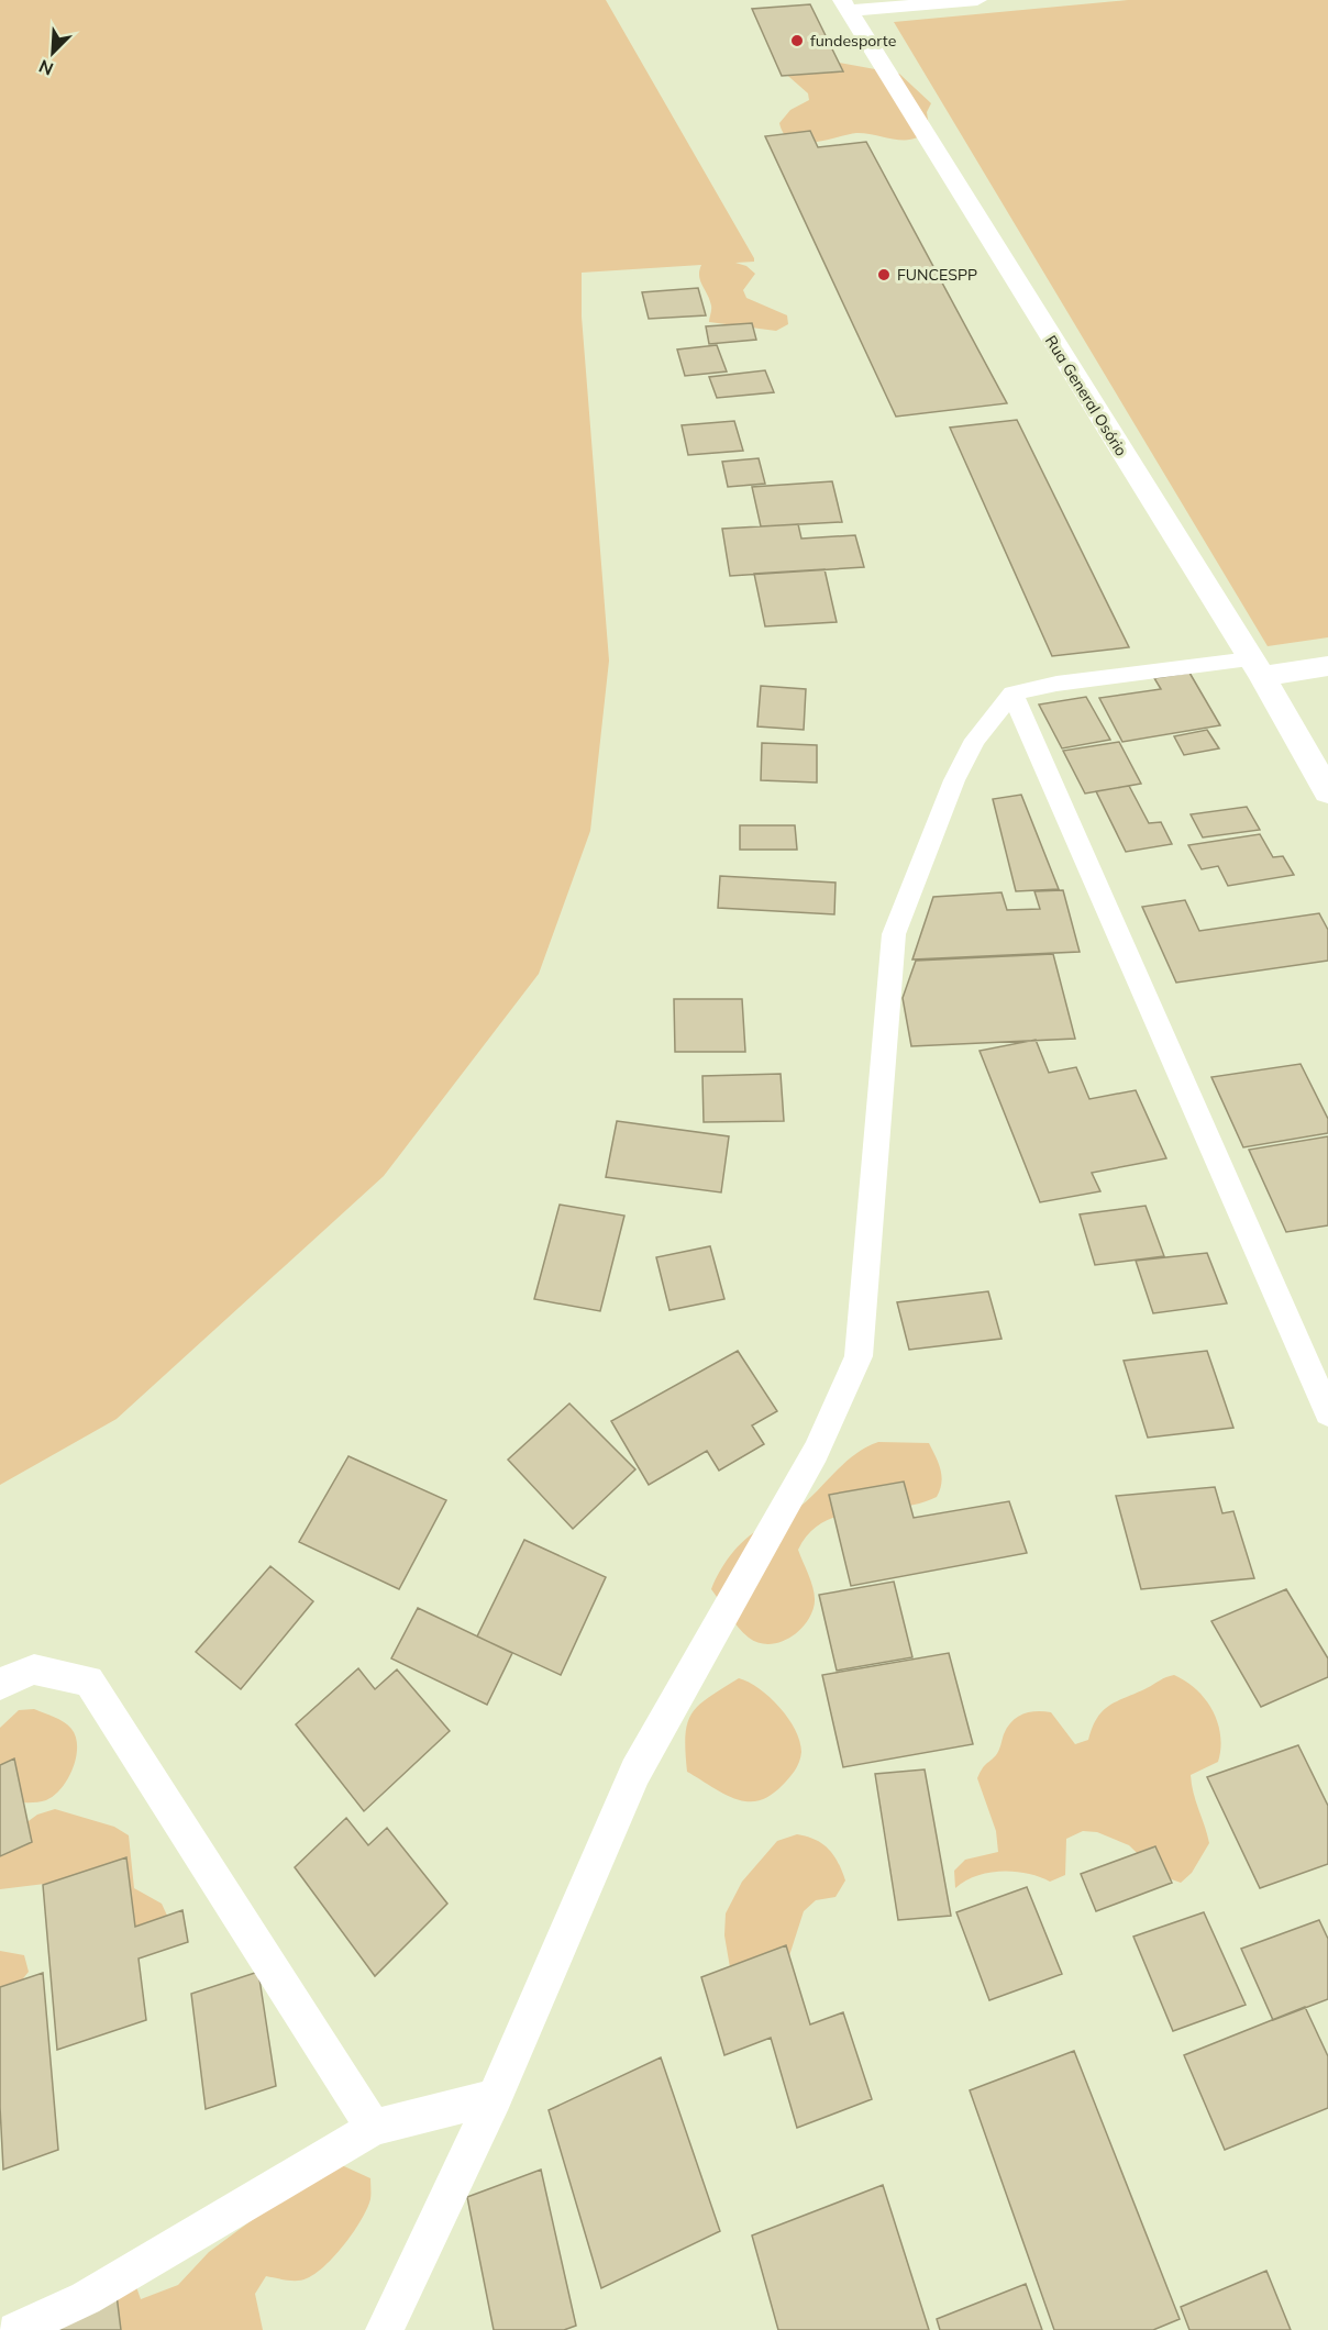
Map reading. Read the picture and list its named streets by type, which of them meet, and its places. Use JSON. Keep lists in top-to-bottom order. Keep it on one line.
{"streets":{"street":["Rua General Osório"]},"places":["fundesporte","FUNCESPP"],"north":"bottom left"}
